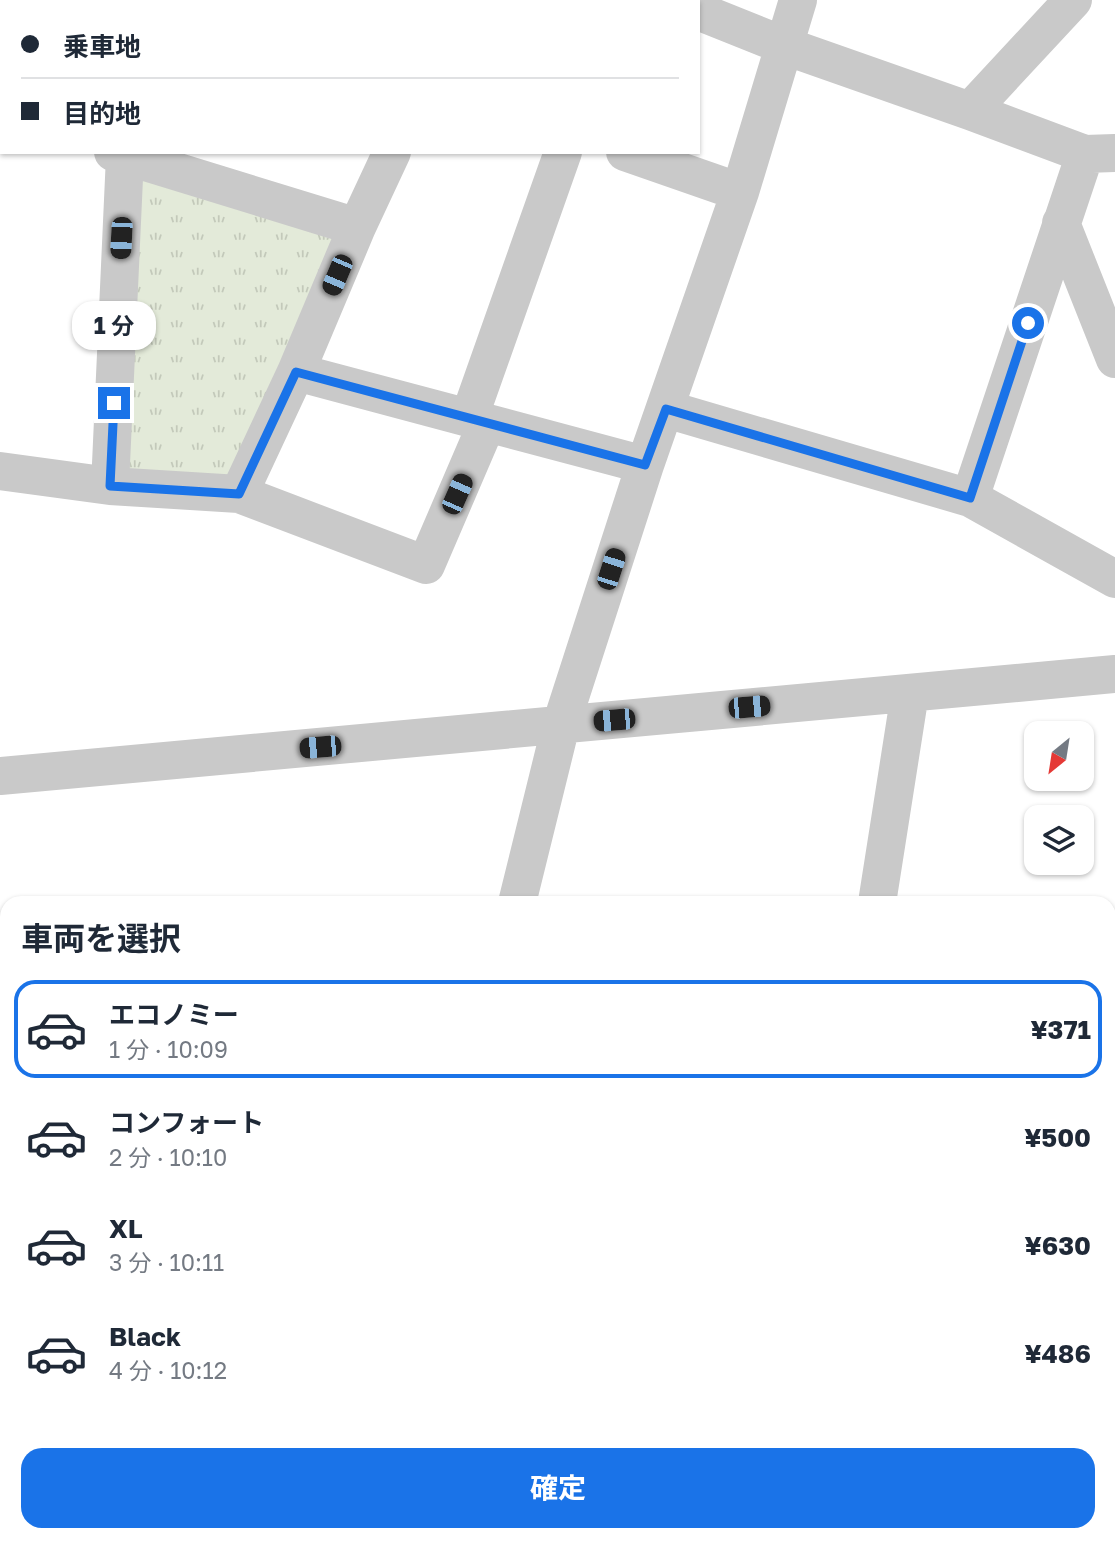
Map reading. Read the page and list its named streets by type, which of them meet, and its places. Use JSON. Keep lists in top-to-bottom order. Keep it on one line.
{"north":"bottom left","page":{"banner":["乗車地","目的地"],"bubble":"1 分","heading":"車両を選択","list":[{"name":"エコノミー","note":"1 分 · 10:09","value":"¥371"},{"name":"コンフォート","note":"2 分 · 10:10","value":"¥500"},{"name":"XL","note":"3 分 · 10:11","value":"¥630"},{"name":"Black","note":"4 分 · 10:12","value":"¥486"}],"buttons":"確定"}}
